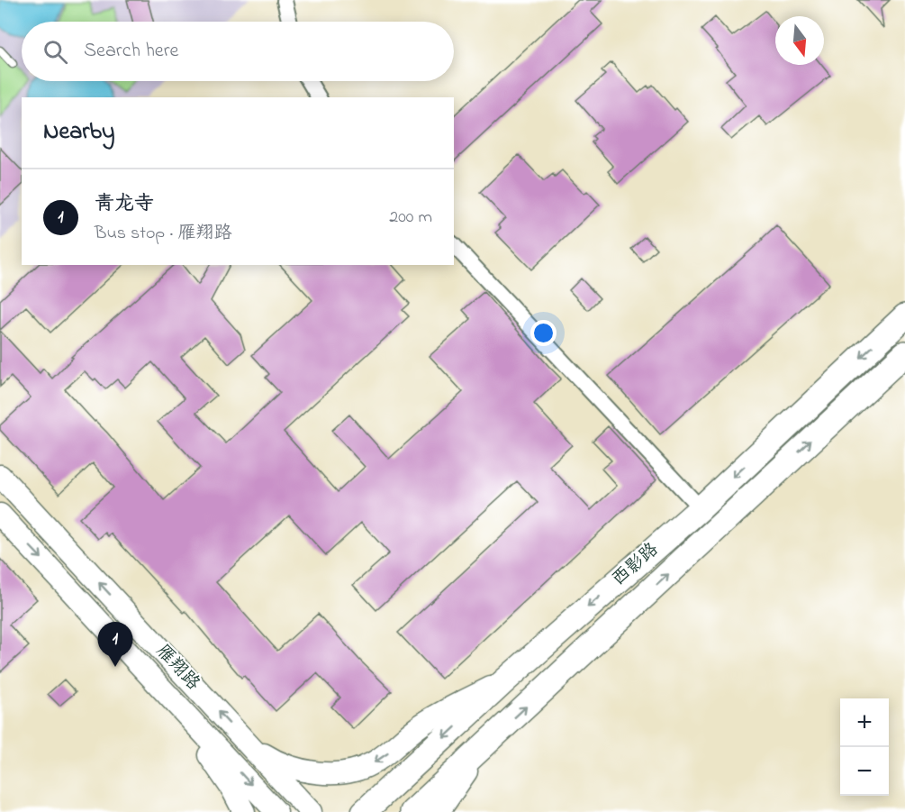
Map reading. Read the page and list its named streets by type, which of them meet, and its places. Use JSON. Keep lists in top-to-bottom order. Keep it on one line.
{"streets":{"main road":["西影路","雁翔路"]},"north":"bottom","page":{"search":"Search here","heading":"Nearby","list":[{"mark":"1","name":"青龙寺","note":"Bus stop · 雁翔路","value":"200 m"}],"pins":"1","map_buttons":["+","−"]}}
